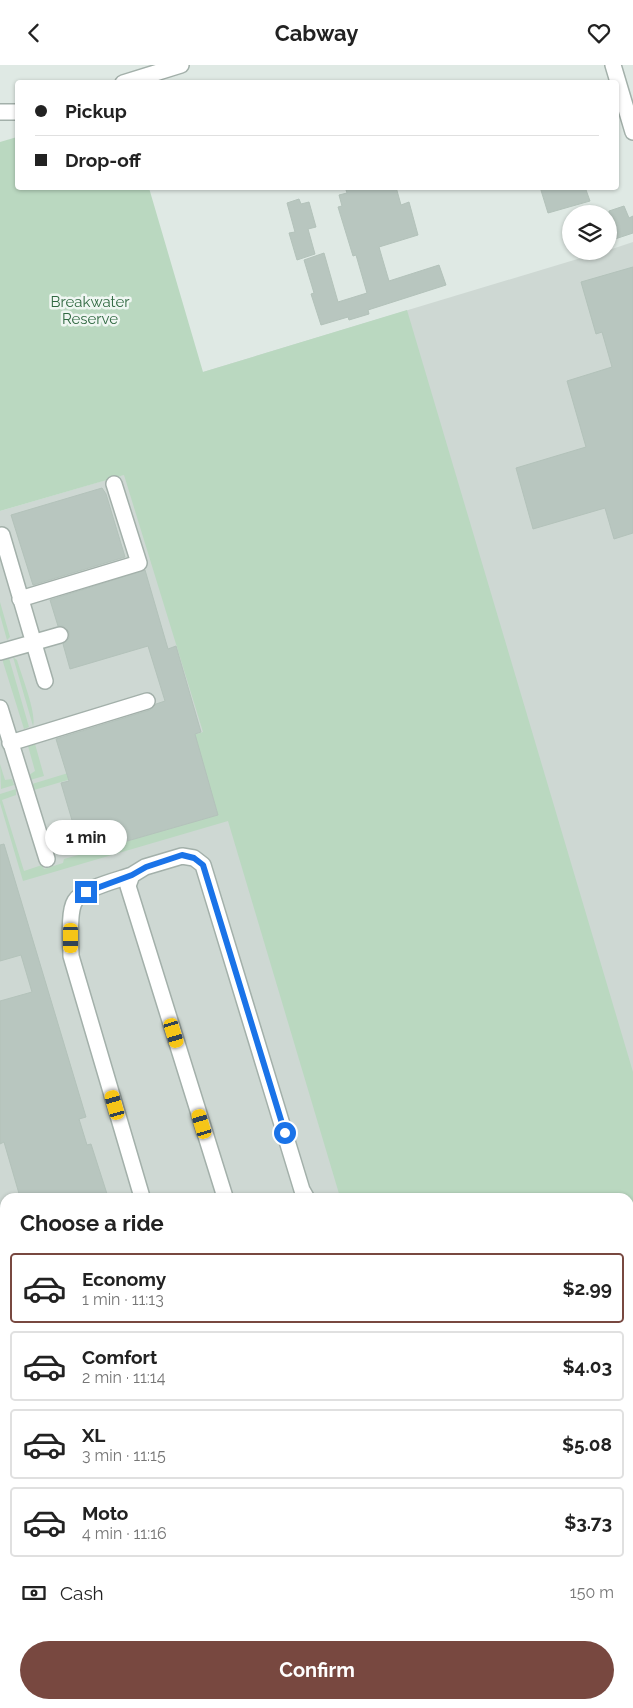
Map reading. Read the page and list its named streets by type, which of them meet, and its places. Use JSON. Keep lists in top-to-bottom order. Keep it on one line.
{"parks":["Breakwater Reserve"],"page":{"header":"Cabway","banner":["Pickup","Drop-off"],"bubble":"1 min","heading":"Choose a ride","list":[{"name":"Economy","note":"1 min · 11:13","value":"$2.99"},{"name":"Comfort","note":"2 min · 11:14","value":"$4.03"},{"name":"XL","note":"3 min · 11:15","value":"$5.08"},{"name":"Moto","note":"4 min · 11:16","value":"$3.73"}],"pay":["Cash","150 m"],"buttons":"Confirm"}}
